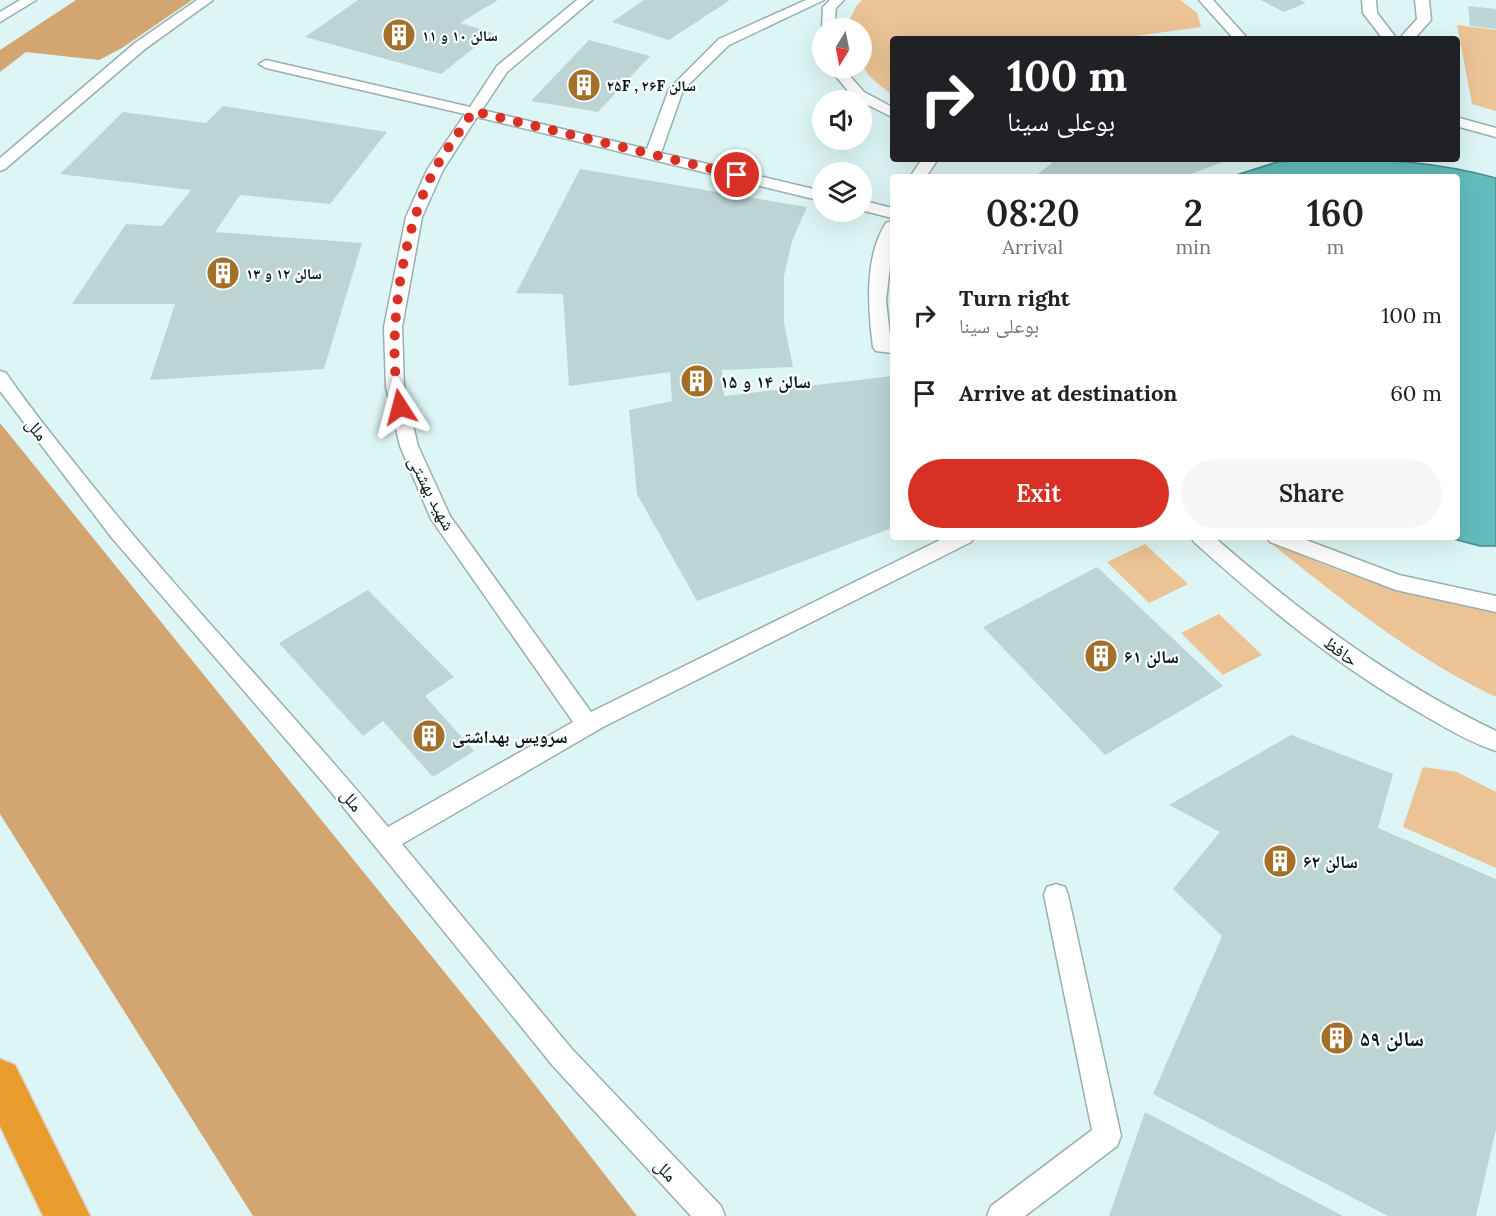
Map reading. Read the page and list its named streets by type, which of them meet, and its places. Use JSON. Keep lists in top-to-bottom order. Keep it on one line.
{"streets":{"lane":["ملل","شهید بهشتی","حافظ"]},"places":{"building":["سالن ۱۰ و ۱۱","۲۵F , ۲۶F سالن","سالن ۱۲ و ۱۳","سالن ۱۴ و ۱۵","سالن ۶۱","سرویس بهداشتی","سالن ۶۲","سالن ۵۹"]},"north":"bottom","page":{"turn":["100 m","بوعلی سینا"],"eta":["08:20","Arrival","2","min","160","m"],"list":[{"name":"Turn right","note":"بوعلی سینا","value":"100 m"},{"name":"Arrive at destination","value":"60 m"}],"buttons":["Exit","Share"]}}
